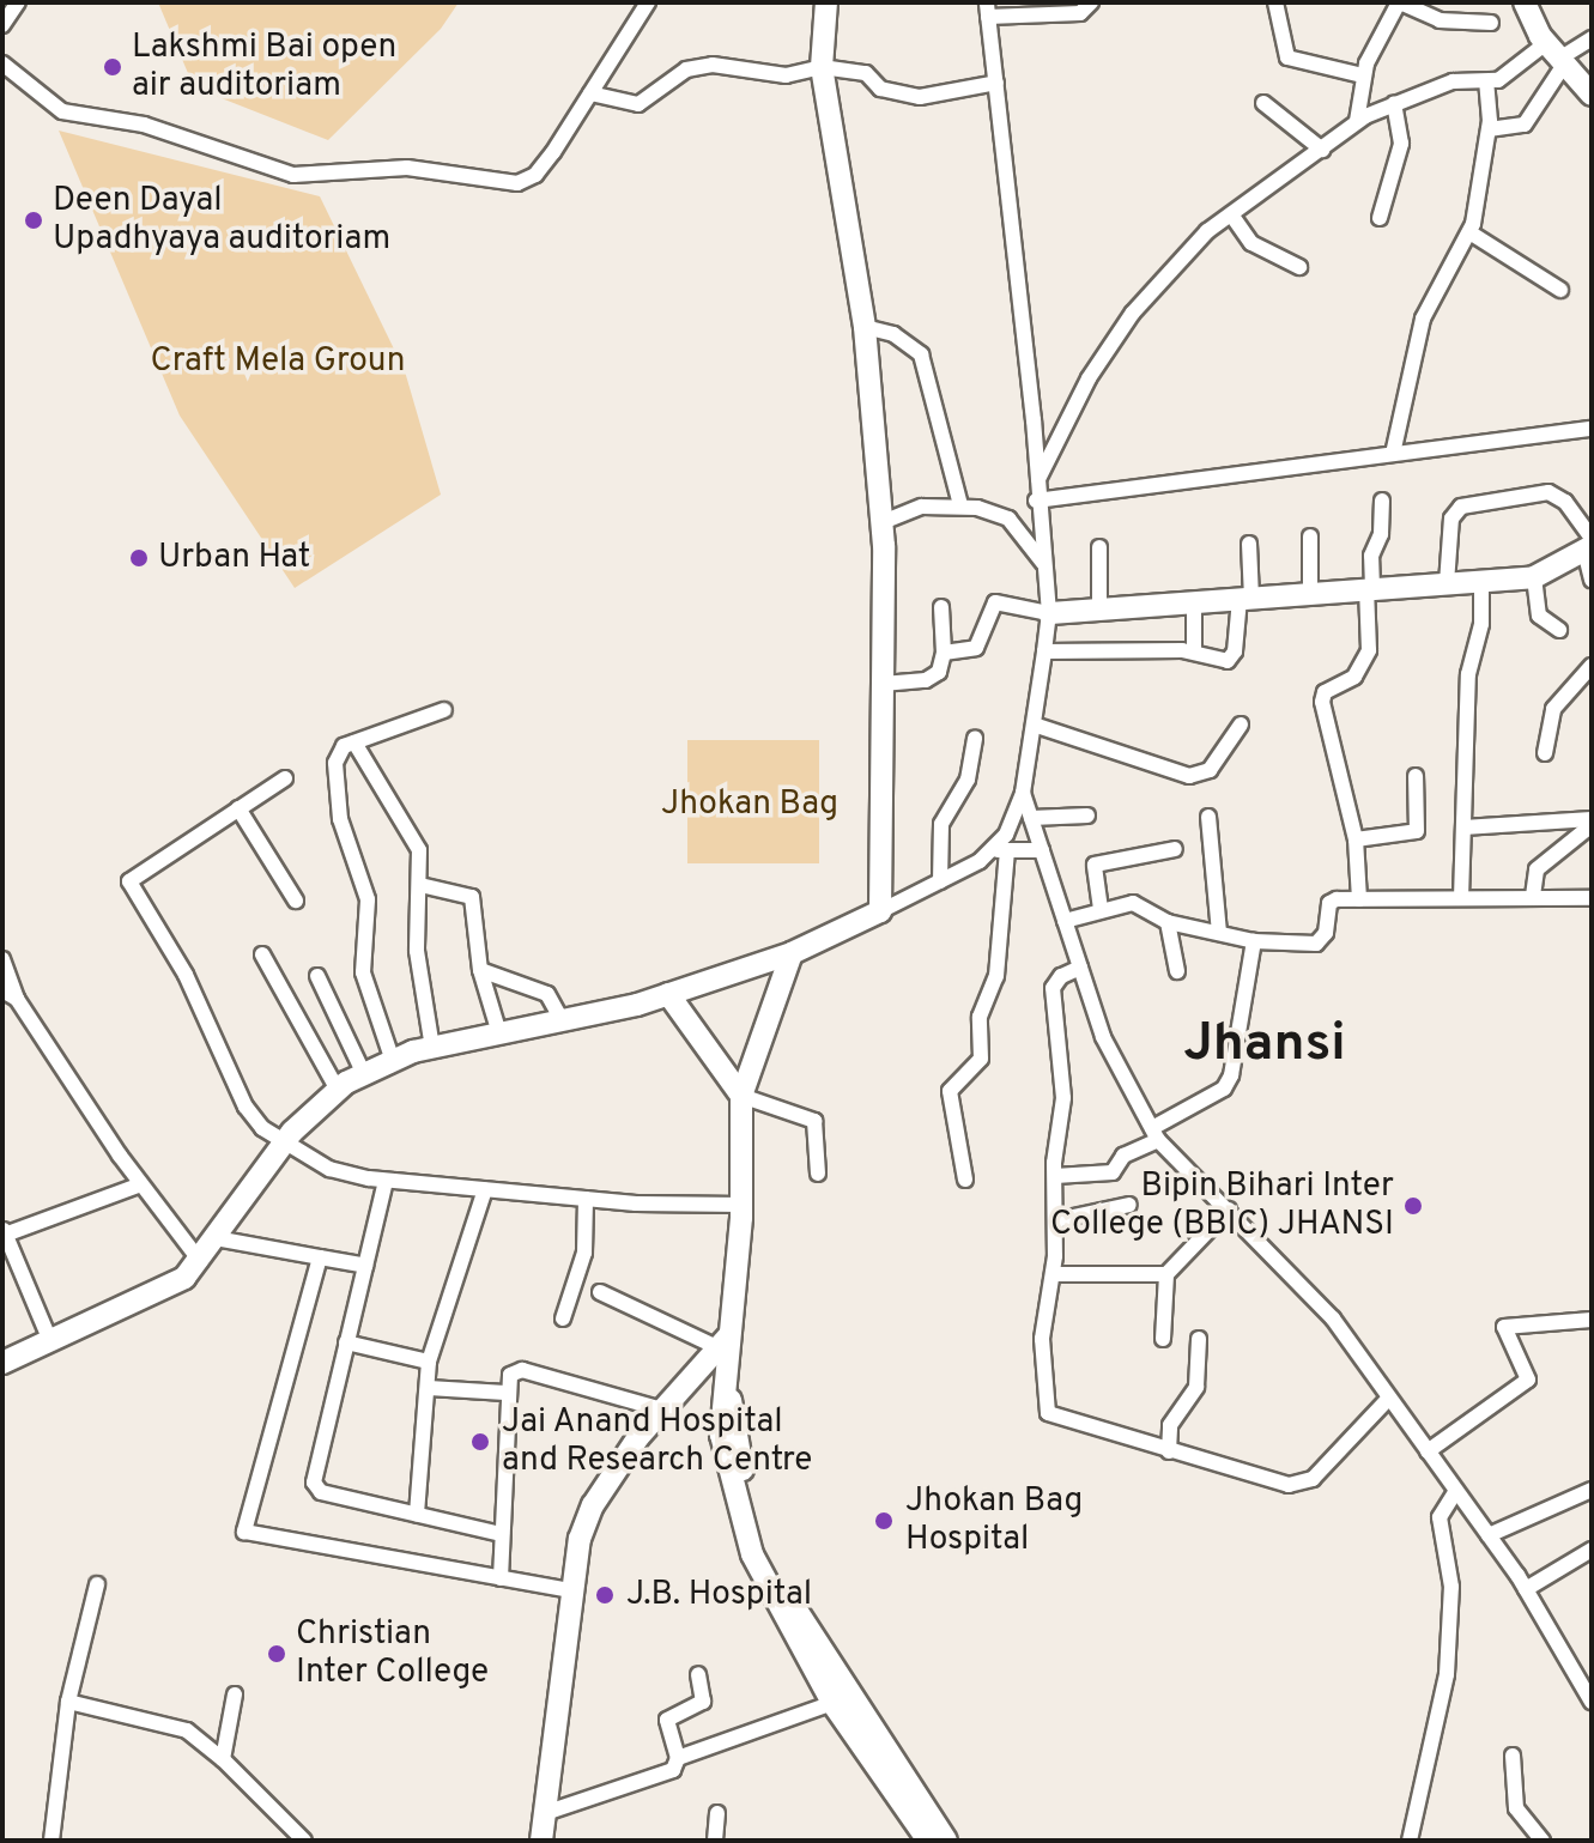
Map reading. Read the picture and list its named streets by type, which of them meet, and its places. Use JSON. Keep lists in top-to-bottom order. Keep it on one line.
{"districts":["Jhansi"],"parks":["Craft Mela Groun","Jhokan Bag"],"places":["Lakshmi Bai open air auditoriam","Deen Dayal Upadhyaya auditoriam","Urban Hat","Bipin Bihari Inter College (BBIC) JHANSI","Jai Anand Hospital and Research Centre","Jhokan Bag Hospital","J.B. Hospital","Christian Inter College"]}
